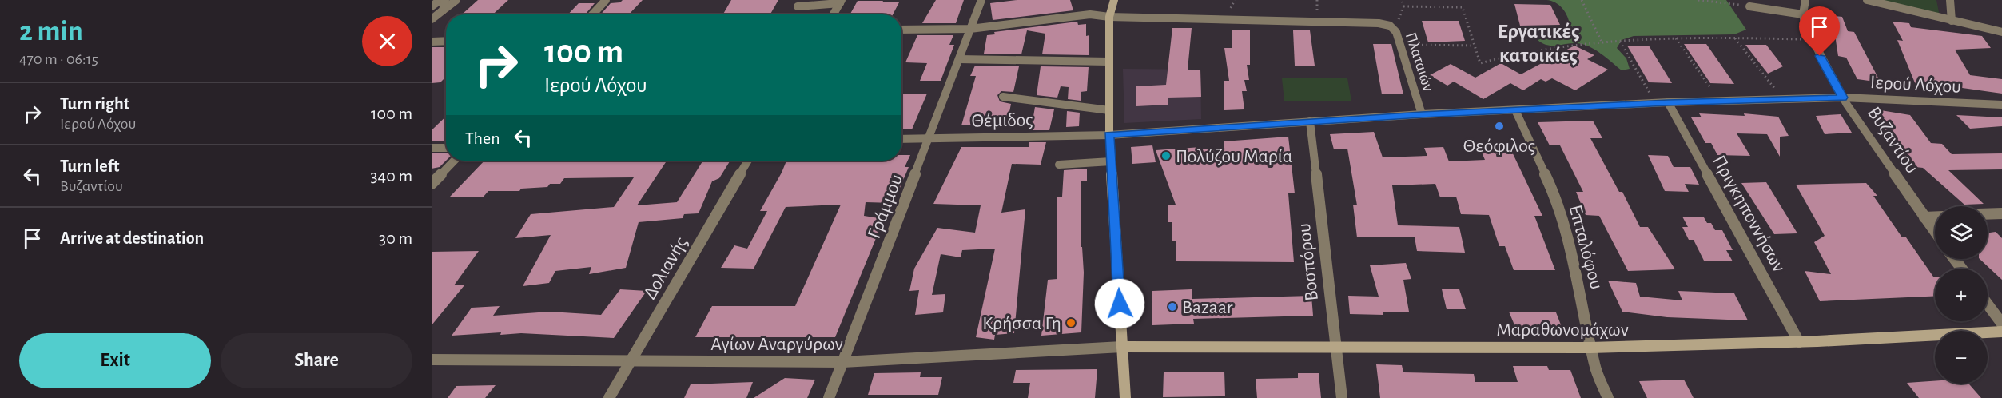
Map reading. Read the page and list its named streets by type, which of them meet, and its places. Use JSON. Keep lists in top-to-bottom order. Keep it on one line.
{"streets":{"street":["Πλαταιών","Ιερού Λόχου","Θέμιδος","Βυζαντίου","Γράμμου","Πριγκηποννήσων","Επταλόφου","Βοσπόρου","Δολιανής","Μαραθωνομάχων","Αγίων Αναργύρων"]},"crossings":[["Πλαταιών","Ιερού Λόχου"],["Πλαταιών","Γράμμου"],["Ιερού Λόχου","Θέμιδος"],["Ιερού Λόχου","Βυζαντίου"],["Ιερού Λόχου","Πριγκηποννήσων"],["Ιερού Λόχου","Επταλόφου"],["Ιερού Λόχου","Βοσπόρου"],["Θέμιδος","Γράμμου"],["Γράμμου","Αγίων Αναργύρων"],["Πριγκηποννήσων","Μαραθωνομάχων"],["Επταλόφου","Μαραθωνομάχων"],["Βοσπόρου","Μαραθωνομάχων"],["Δολιανής","Αγίων Αναργύρων"],["Μαραθωνομάχων","Αγίων Αναργύρων"]],"districts":["Εργατικές κατοικίες"],"places":["Θεόφιλος","Πολύζου Μαρία","Bazaar","Κρήσσα Γη"],"page":{"heading":["2 min","470 m · 06:15"],"turn":["100 m","Ιερού Λόχου"],"list":[{"name":"Turn right","note":"Ιερού Λόχου","value":"100 m"},{"name":"Turn left","note":"Βυζαντίου","value":"340 m"},{"name":"Arrive at destination","value":"30 m"}],"then":"Then","map_buttons":["+","−"],"buttons":["Exit","Share"]}}
